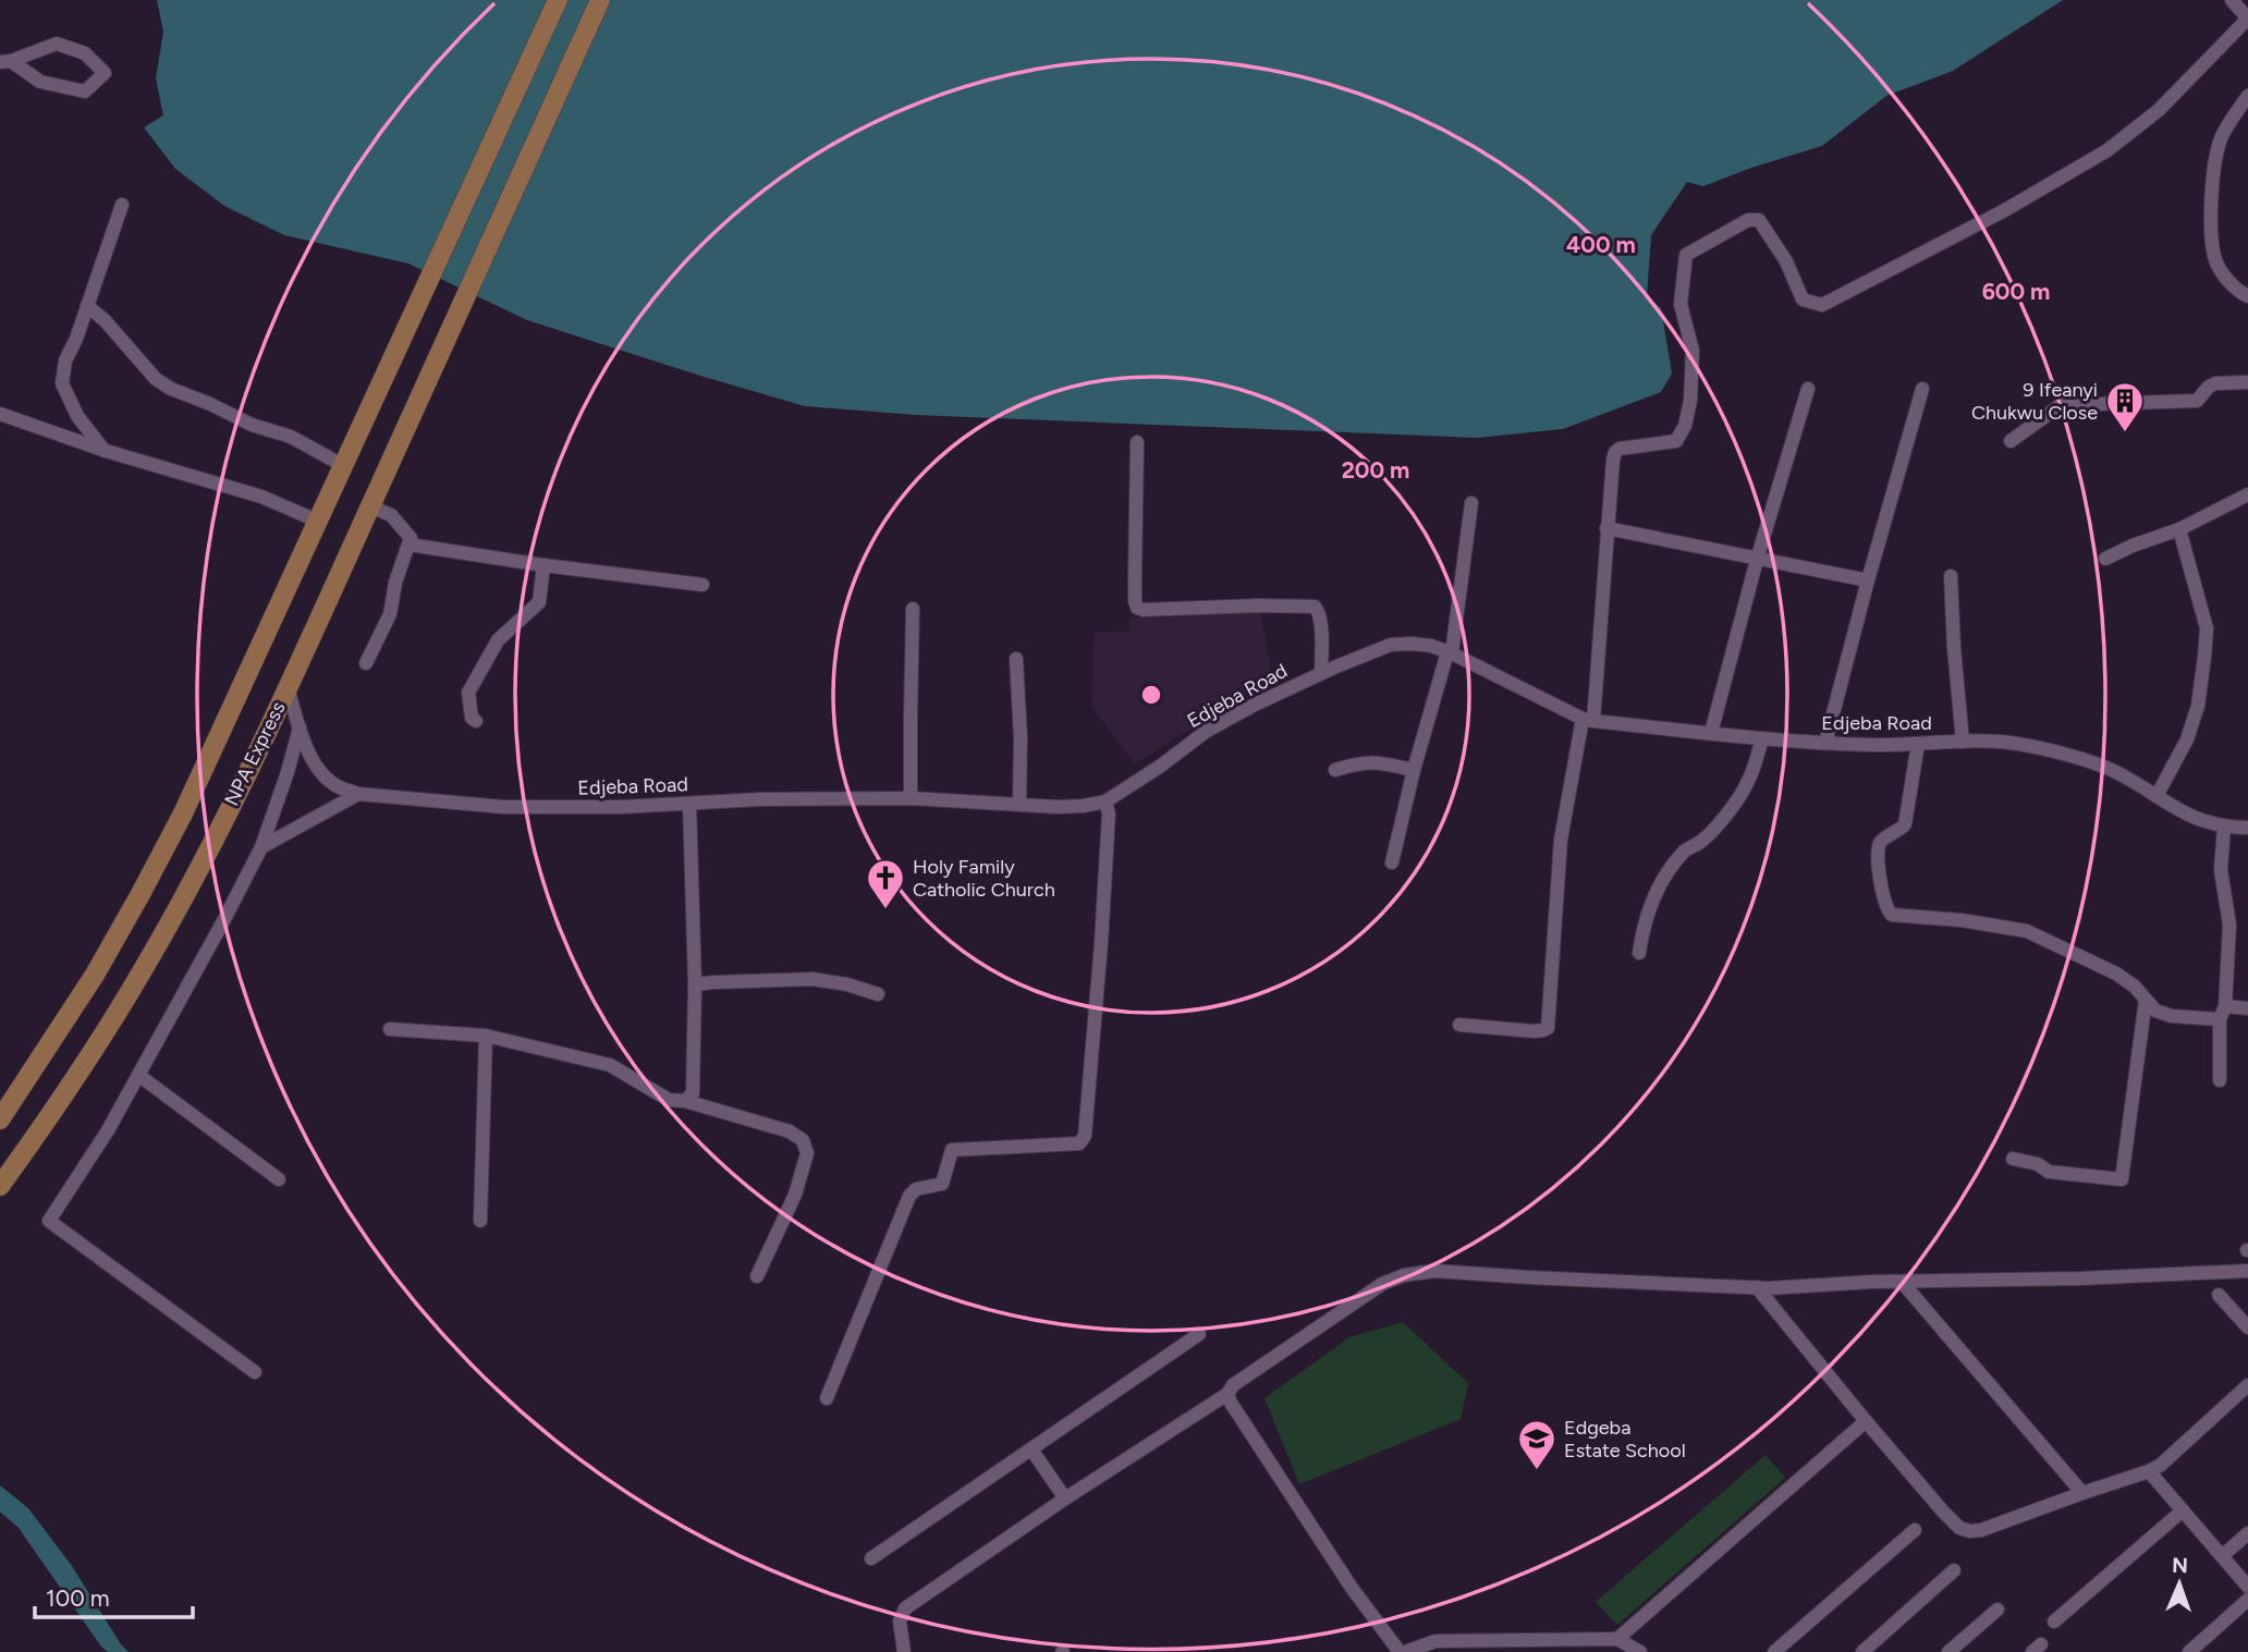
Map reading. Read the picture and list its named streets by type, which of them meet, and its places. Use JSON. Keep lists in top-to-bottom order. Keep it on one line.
{"streets":{"main road":["NPA Express"],"street":["Edjeba Road"]},"crossings":[["Edjeba Road","NPA Express"]],"places":{"building":["9 Ifeanyi Chukwu Close"],"church":["Holy Family Catholic Church"],"school or university":["Edgeba Estate School"]},"scale_bar":"100 m","north":"top","rings":["400 m","600 m","200 m"]}
